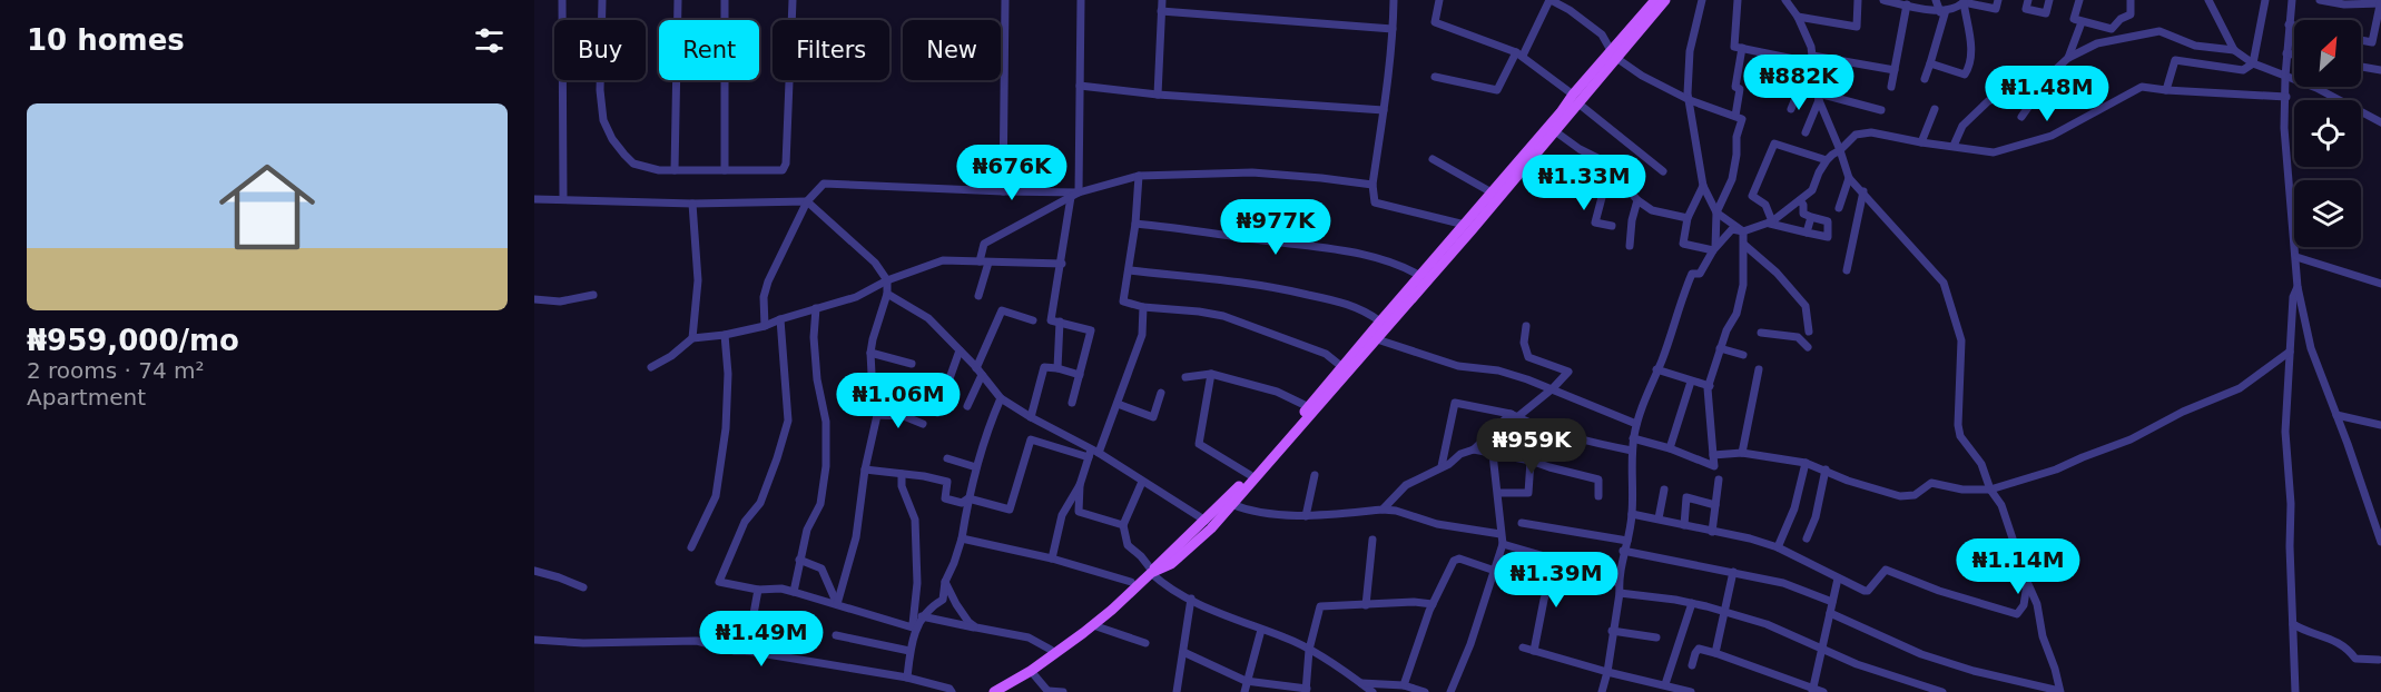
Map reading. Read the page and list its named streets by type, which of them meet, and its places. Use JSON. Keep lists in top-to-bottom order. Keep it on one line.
{"north":"top right","page":{"heading":"10 homes","chip":["Buy","Rent","Filters","New"],"price":["₦882K","₦1.48M","₦676K","₦1.33M","₦977K","₦1.06M","₦959K","₦1.14M","₦1.39M","₦1.49M"],"list":[{"name":"₦959,000/mo","note":"2 rooms · 74 m² · Apartment"}]}}
